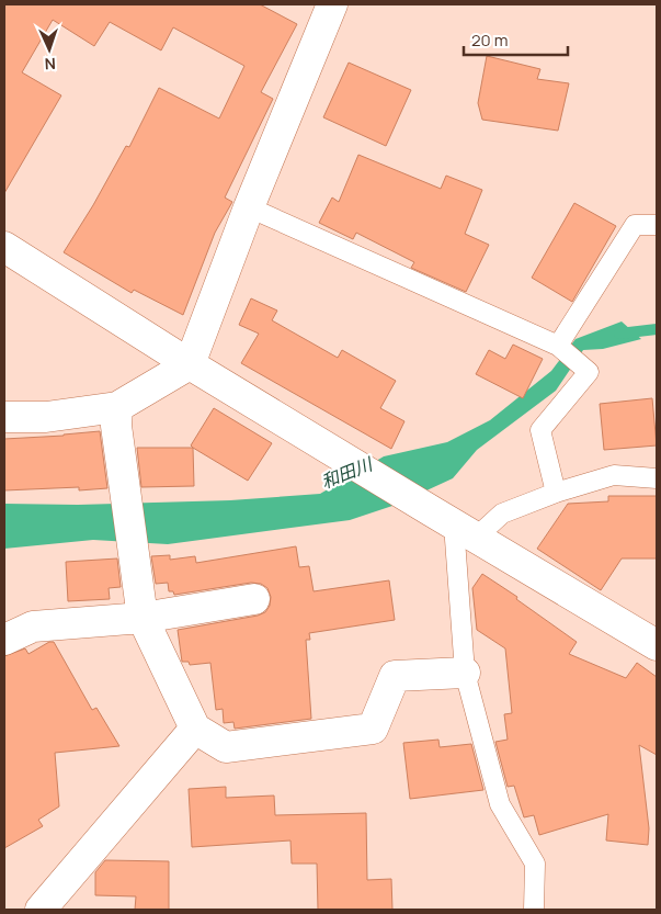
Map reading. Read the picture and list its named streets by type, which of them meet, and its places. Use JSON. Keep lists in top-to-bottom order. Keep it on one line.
{"water":["和田川"],"scale_bar":"20 m","north":"bottom"}
